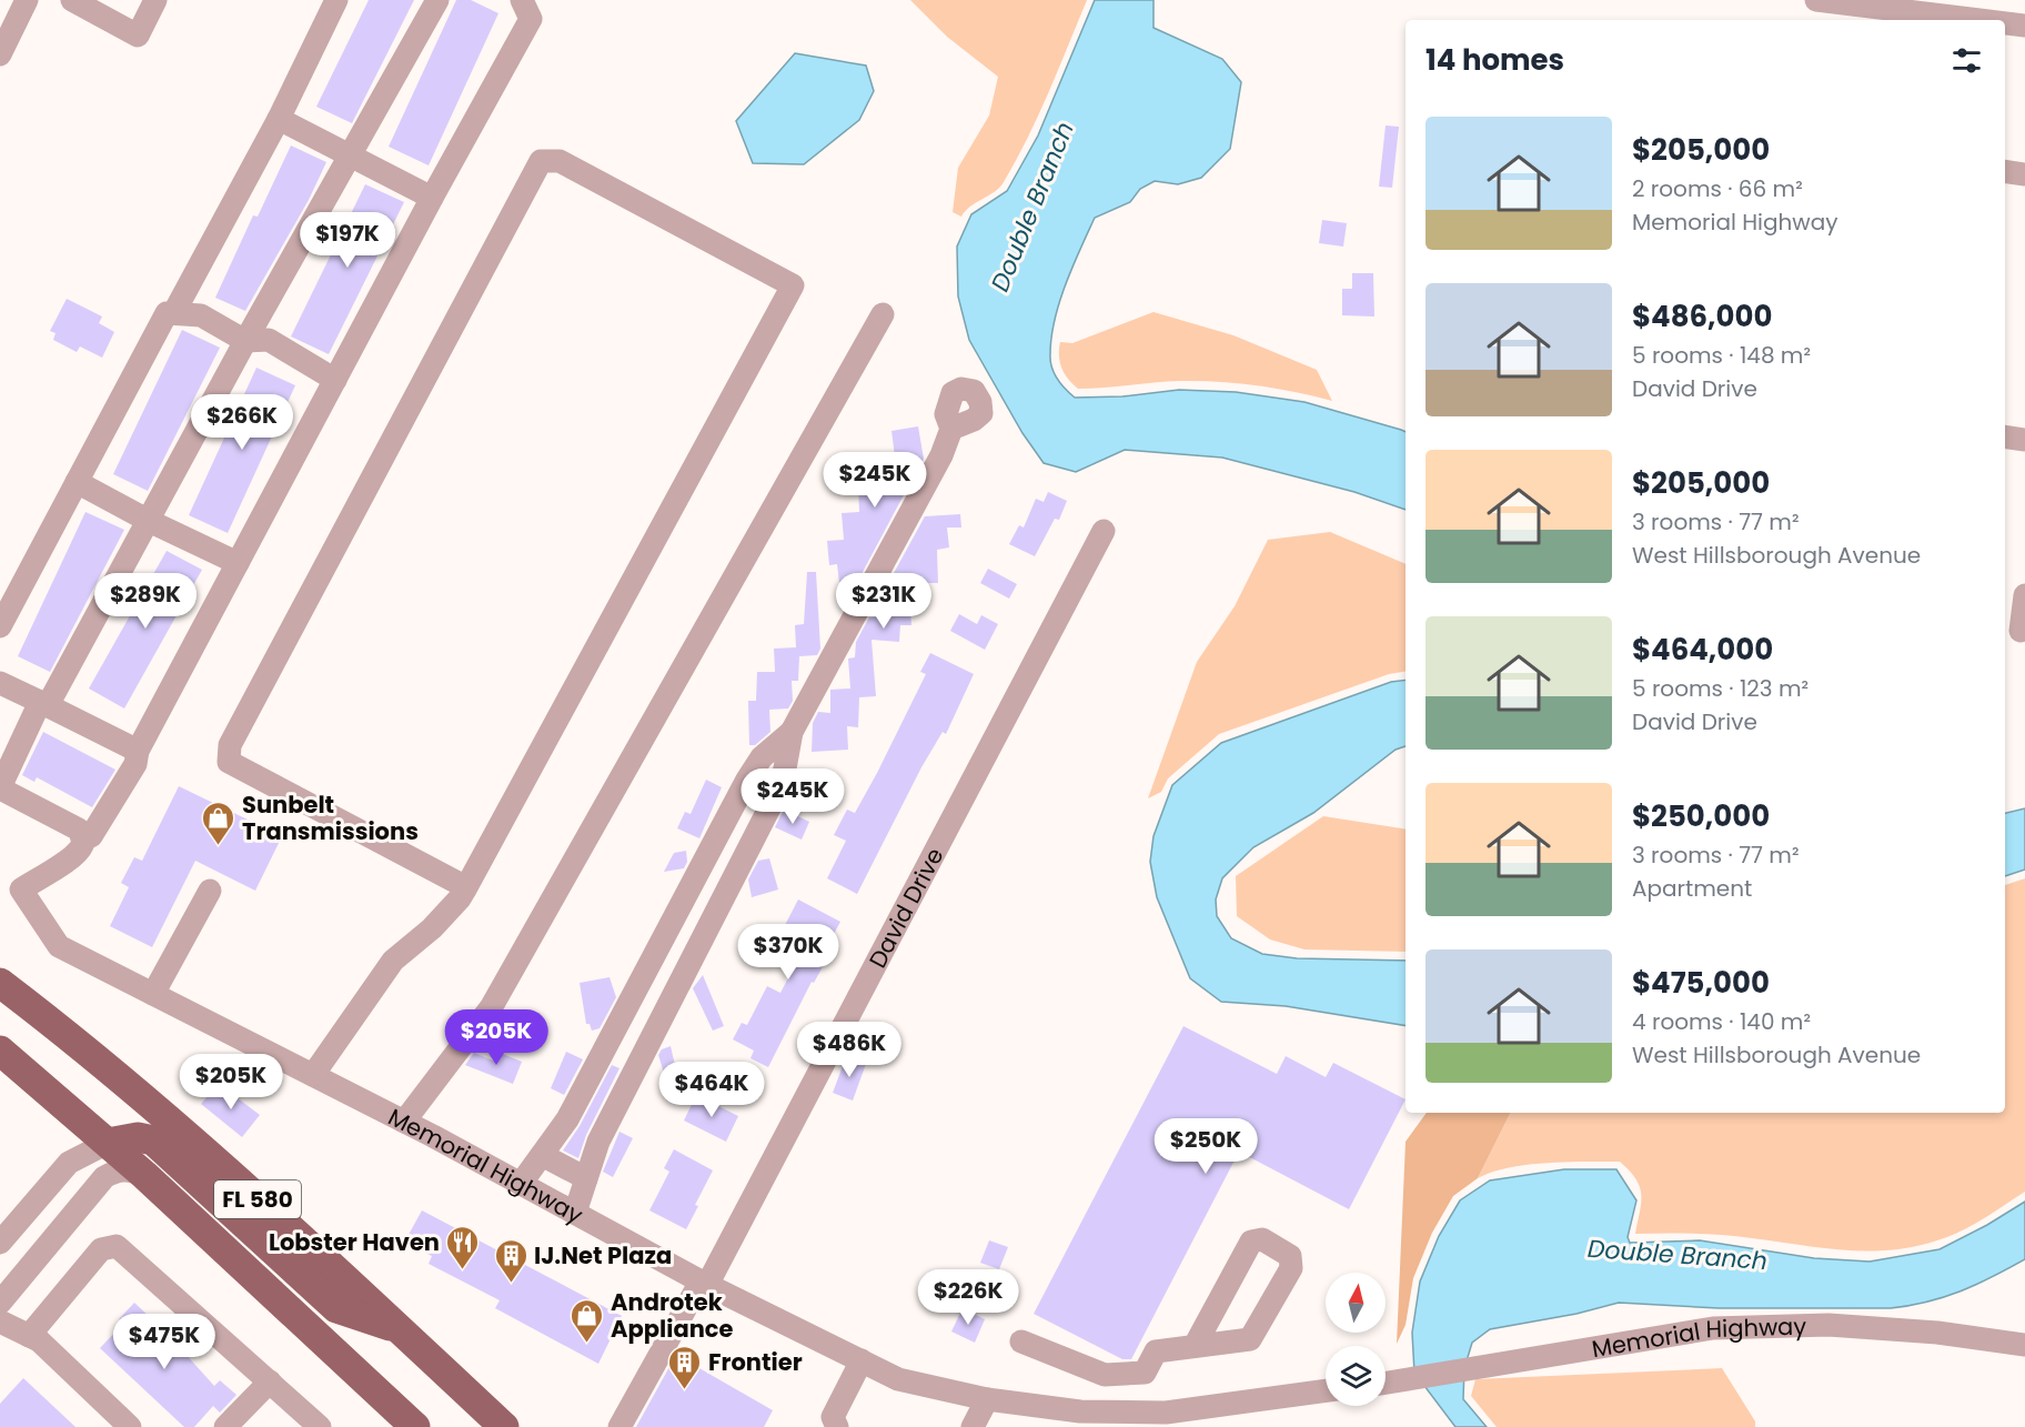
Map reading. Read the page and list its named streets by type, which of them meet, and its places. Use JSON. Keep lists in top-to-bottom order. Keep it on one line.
{"streets":{"main road":["FL 580"],"street":["David Drive","Memorial Highway"]},"crossings":[["David Drive","Memorial Highway"]],"water":["Double Branch"],"places":{"shop":["Sunbelt Transmissions","Androtek Appliance"],"restaurant":["Lobster Haven"],"building":["IJ.Net Plaza","Frontier"]},"north":"top","page":{"heading":"14 homes","list":[{"name":"$205,000","note":"2 rooms · 66 m² · Memorial Highway"},{"name":"$486,000","note":"5 rooms · 148 m² · David Drive"},{"name":"$205,000","note":"3 rooms · 77 m² · West Hillsborough Avenue"},{"name":"$464,000","note":"5 rooms · 123 m² · David Drive"},{"name":"$250,000","note":"3 rooms · 77 m² · Apartment"},{"name":"$475,000","note":"4 rooms · 140 m² · West Hillsborough Avenue"}],"price":["$197K","$266K","$245K","$289K","$231K","$245K","$370K","$205K","$486K","$205K","$464K","$250K","$226K","$475K"]}}
